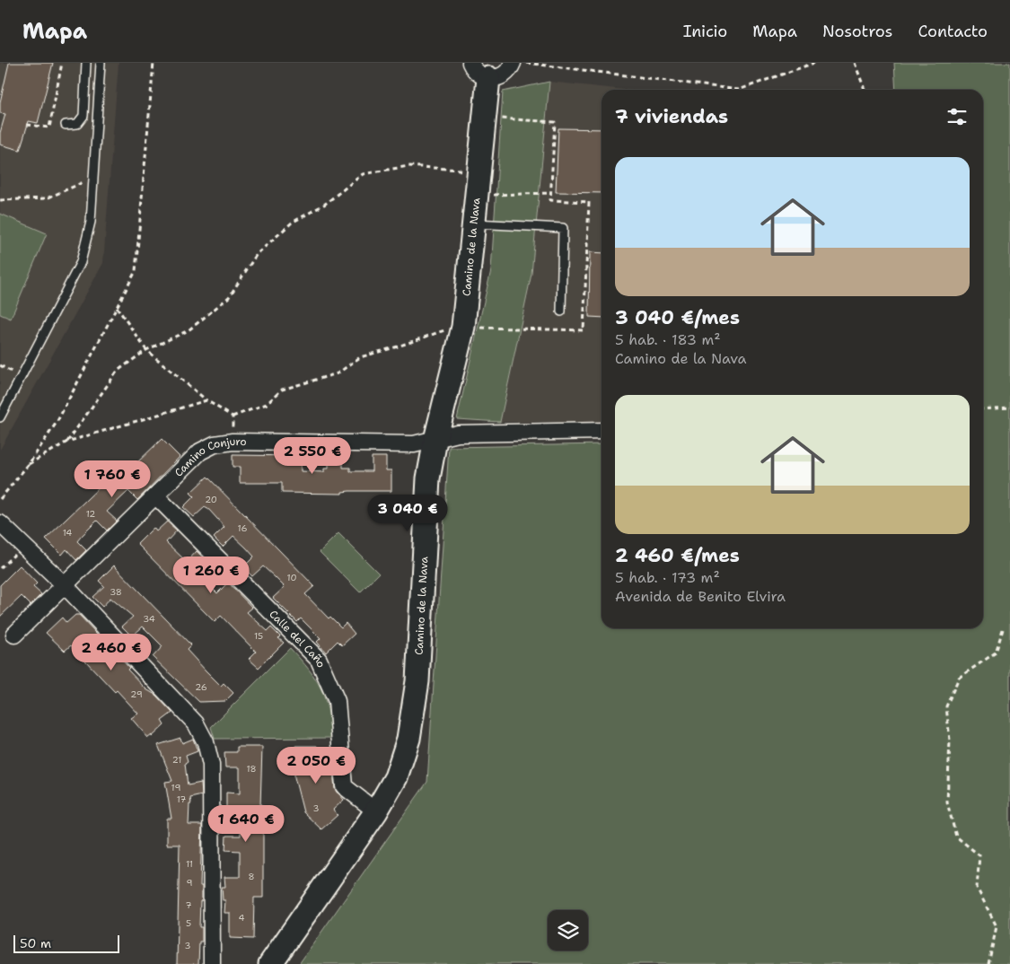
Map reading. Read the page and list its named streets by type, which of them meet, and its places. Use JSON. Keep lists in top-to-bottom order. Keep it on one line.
{"streets":{"street":["Camino de la Nava","Camino Conjuro","Calle del Caño"]},"crossings":[["Camino de la Nava","Camino Conjuro"],["Camino de la Nava","Calle del Caño"],["Camino Conjuro","Calle del Caño"]],"house_numbers":["20","12","16","14","10","38","34","15","26","29","21","18","19","17","3","11","8","9","7","4","5","3"],"scale_bar":"50 m","page":{"header":"Mapa","nav":["Inicio","Mapa","Nosotros","Contacto"],"heading":"7 viviendas","list":[{"name":"3 040 €/mes","note":"5 hab. · 183 m² · Camino de la Nava"},{"name":"2 460 €/mes","note":"5 hab. · 173 m² · Avenida de Benito Elvira"}],"price":["2 550 €","1 760 €","3 040 €","1 260 €","2 460 €","2 050 €","1 640 €"],"scale":"50 m"}}
